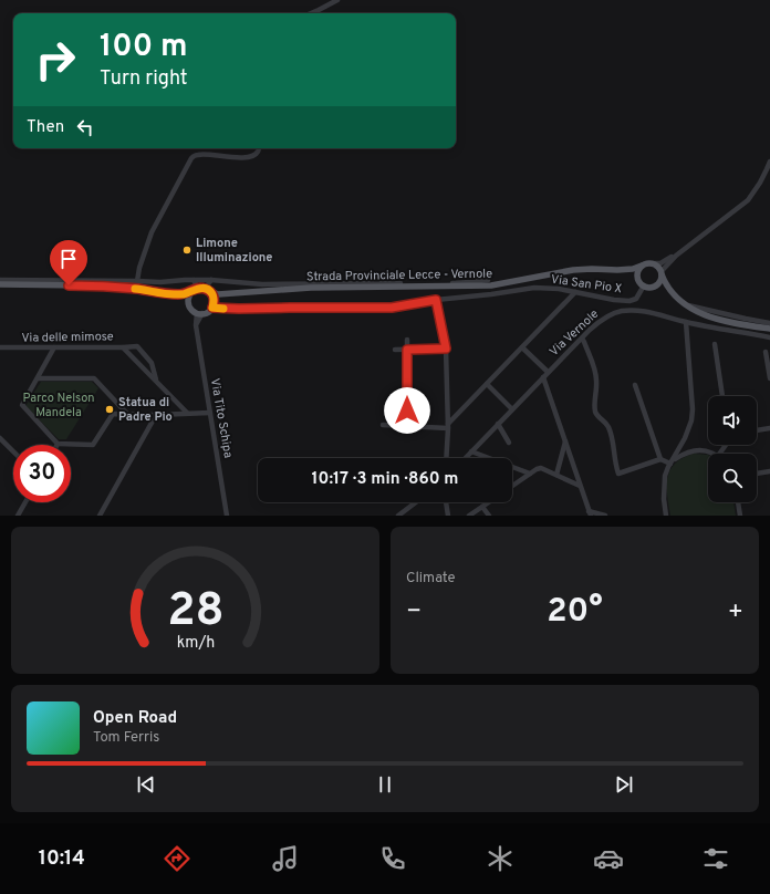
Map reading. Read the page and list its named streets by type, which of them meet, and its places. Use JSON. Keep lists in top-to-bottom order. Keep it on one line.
{"streets":{"main road":["Strada Provinciale Lecce - Vernole"],"street":["Via San Pio X","Via Vernole","Via delle mimose","Via Tito Schipa"]},"crossings":[["Strada Provinciale Lecce - Vernole","Via San Pio X"],["Strada Provinciale Lecce - Vernole","Via Tito Schipa"],["Via San Pio X","Via Tito Schipa"]],"parks":["Parco Nelson Mandela"],"places":["Limone Illuminazione","Statua di Padre Pio"],"page":{"turn":["100 m","Turn right"],"then":"Then","limit":"30","trip":"10:17 · 3 min · 860 m","tile":"Climate","heat":["−","20°","+"],"song":["Open Road","Tom Ferris"],"tabs":"10:14","gauge":["28","km/h"]}}
